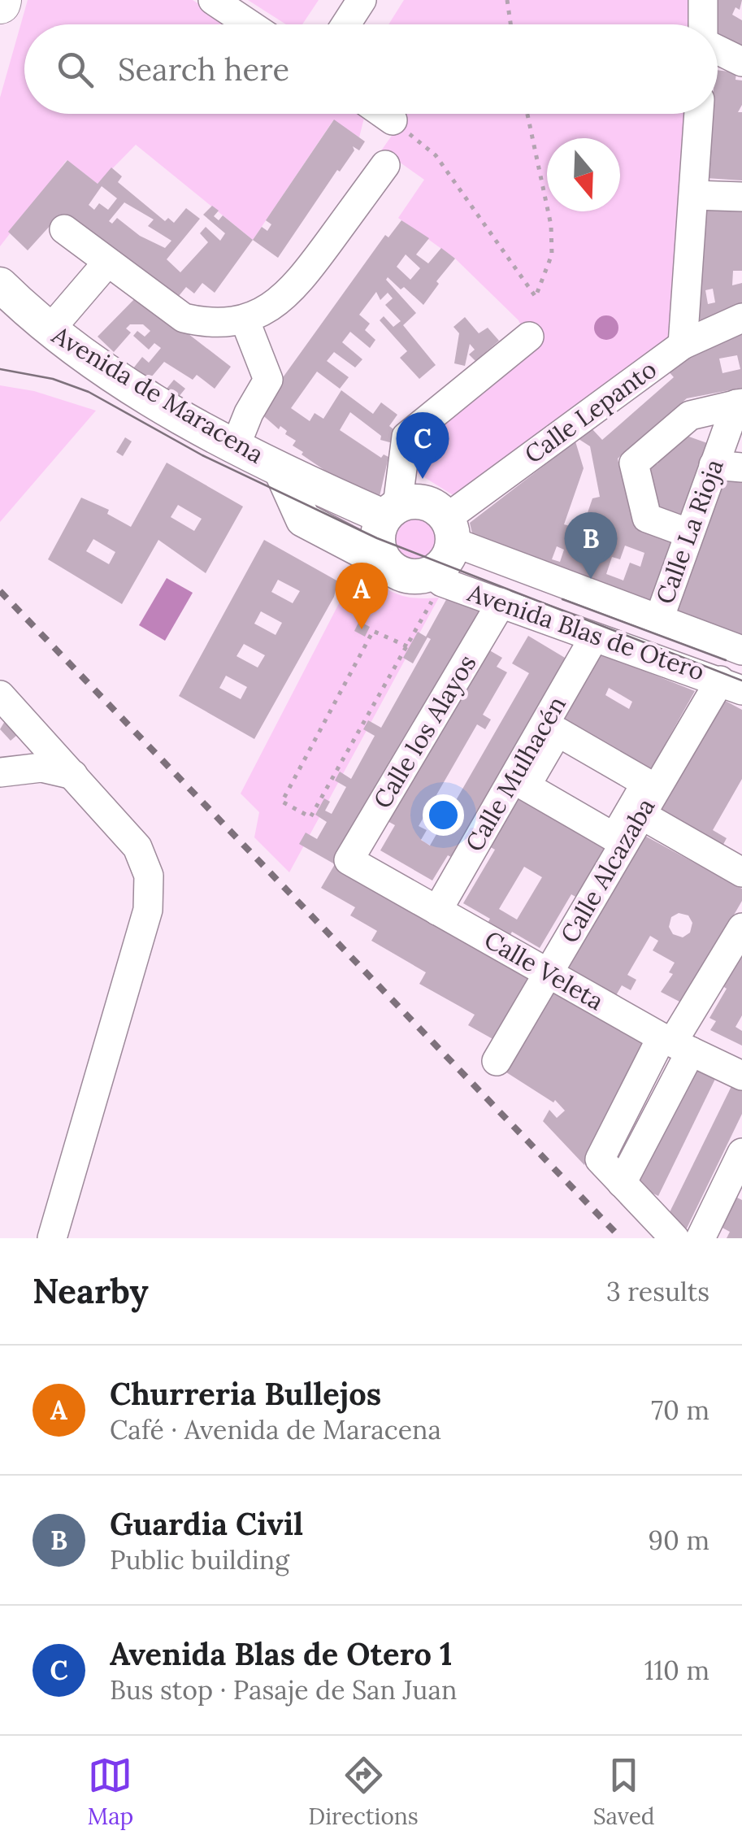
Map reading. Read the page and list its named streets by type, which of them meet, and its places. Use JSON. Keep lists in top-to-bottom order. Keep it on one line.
{"streets":{"main road":["Avenida de Maracena"],"street":["Calle Lepanto","Calle La Rioja","Avenida Blas de Otero","Calle los Alayos","Calle Mulhacén","Calle Alcazaba","Calle Veleta"]},"crossings":[["Avenida de Maracena","Calle Lepanto"],["Avenida de Maracena","Avenida Blas de Otero"],["Calle Lepanto","Avenida Blas de Otero"],["Calle La Rioja","Avenida Blas de Otero"],["Avenida Blas de Otero","Calle los Alayos"],["Avenida Blas de Otero","Calle Mulhacén"],["Avenida Blas de Otero","Calle Alcazaba"],["Calle los Alayos","Calle Veleta"],["Calle Mulhacén","Calle Veleta"],["Calle Alcazaba","Calle Veleta"]],"north":"bottom","page":{"search":"Search here","pins":["C","B","A"],"heading":["Nearby","3 results"],"list":[{"mark":"A","name":"Churreria Bullejos","note":"Café · Avenida de Maracena","value":"70 m"},{"mark":"B","name":"Guardia Civil","note":"Public building","value":"90 m"},{"mark":"C","name":"Avenida Blas de Otero 1","note":"Bus stop · Pasaje de San Juan","value":"110 m"}],"nav":["Map","Directions","Saved"]}}
